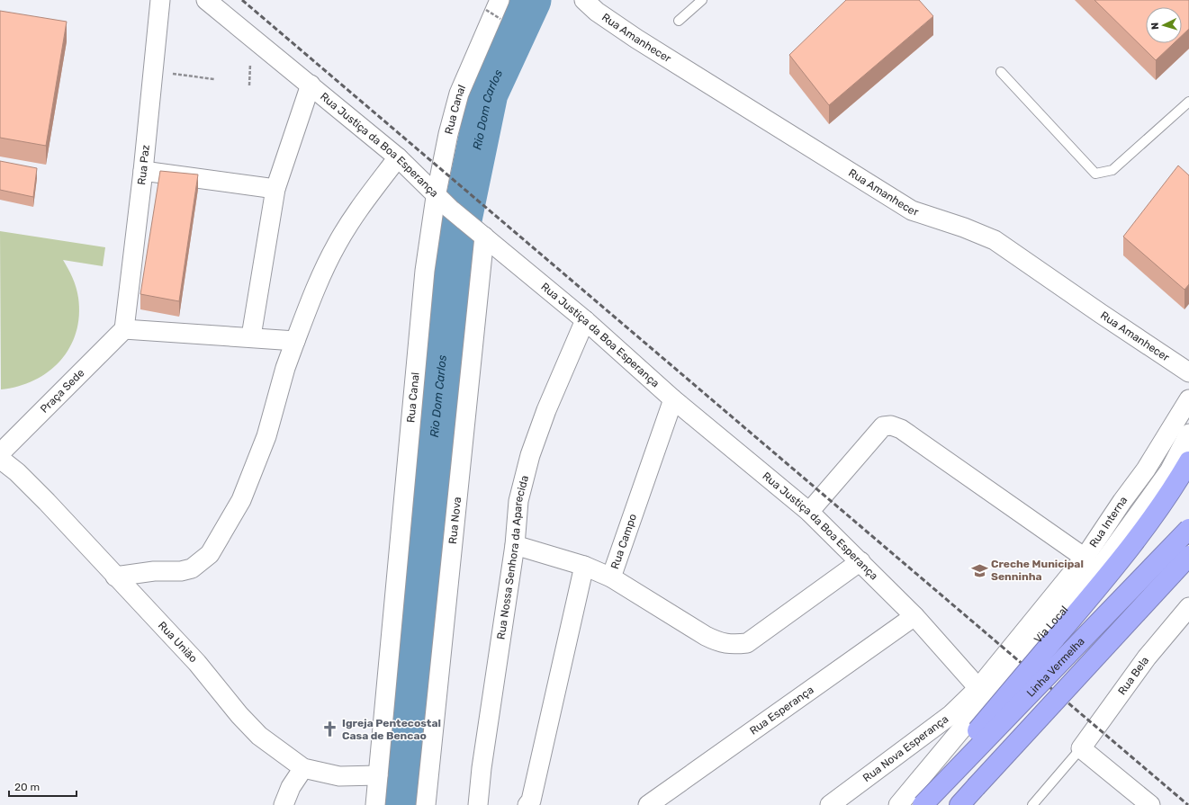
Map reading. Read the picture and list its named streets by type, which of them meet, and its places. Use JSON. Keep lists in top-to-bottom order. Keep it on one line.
{"streets":{"highway":["Linha Vermelha"],"street":["Rua Amanhecer","Rua Canal","Rua Justiça da Boa Esperança","Rua Paz","Praça Sede","Rua Nova","Rua Interna","Rua Campo","Rua Nossa Senhora da Aparecida","Via Local","Rua União","Rua Bela","Rua Esperança","Rua Nova Esperança"]},"crossings":[["Rua Canal","Rua Justiça da Boa Esperança"],["Rua Canal","Rua União"],["Rua Justiça da Boa Esperança","Rua Nova"],["Rua Justiça da Boa Esperança","Rua Interna"],["Rua Justiça da Boa Esperança","Rua Campo"],["Rua Justiça da Boa Esperança","Rua Nossa Senhora da Aparecida"],["Rua Justiça da Boa Esperança","Rua Esperança"],["Rua Justiça da Boa Esperança","Rua Nova Esperança"],["Rua Paz","Praça Sede"],["Rua Interna","Rua Nova Esperança"]],"water":["Rio Dom Carlos"],"places":{"school or university":["Creche Municipal Senninha"],"church":["Igreja Pentecostal Casa de Bencao"]},"scale_bar":"20 m","north":"left"}
